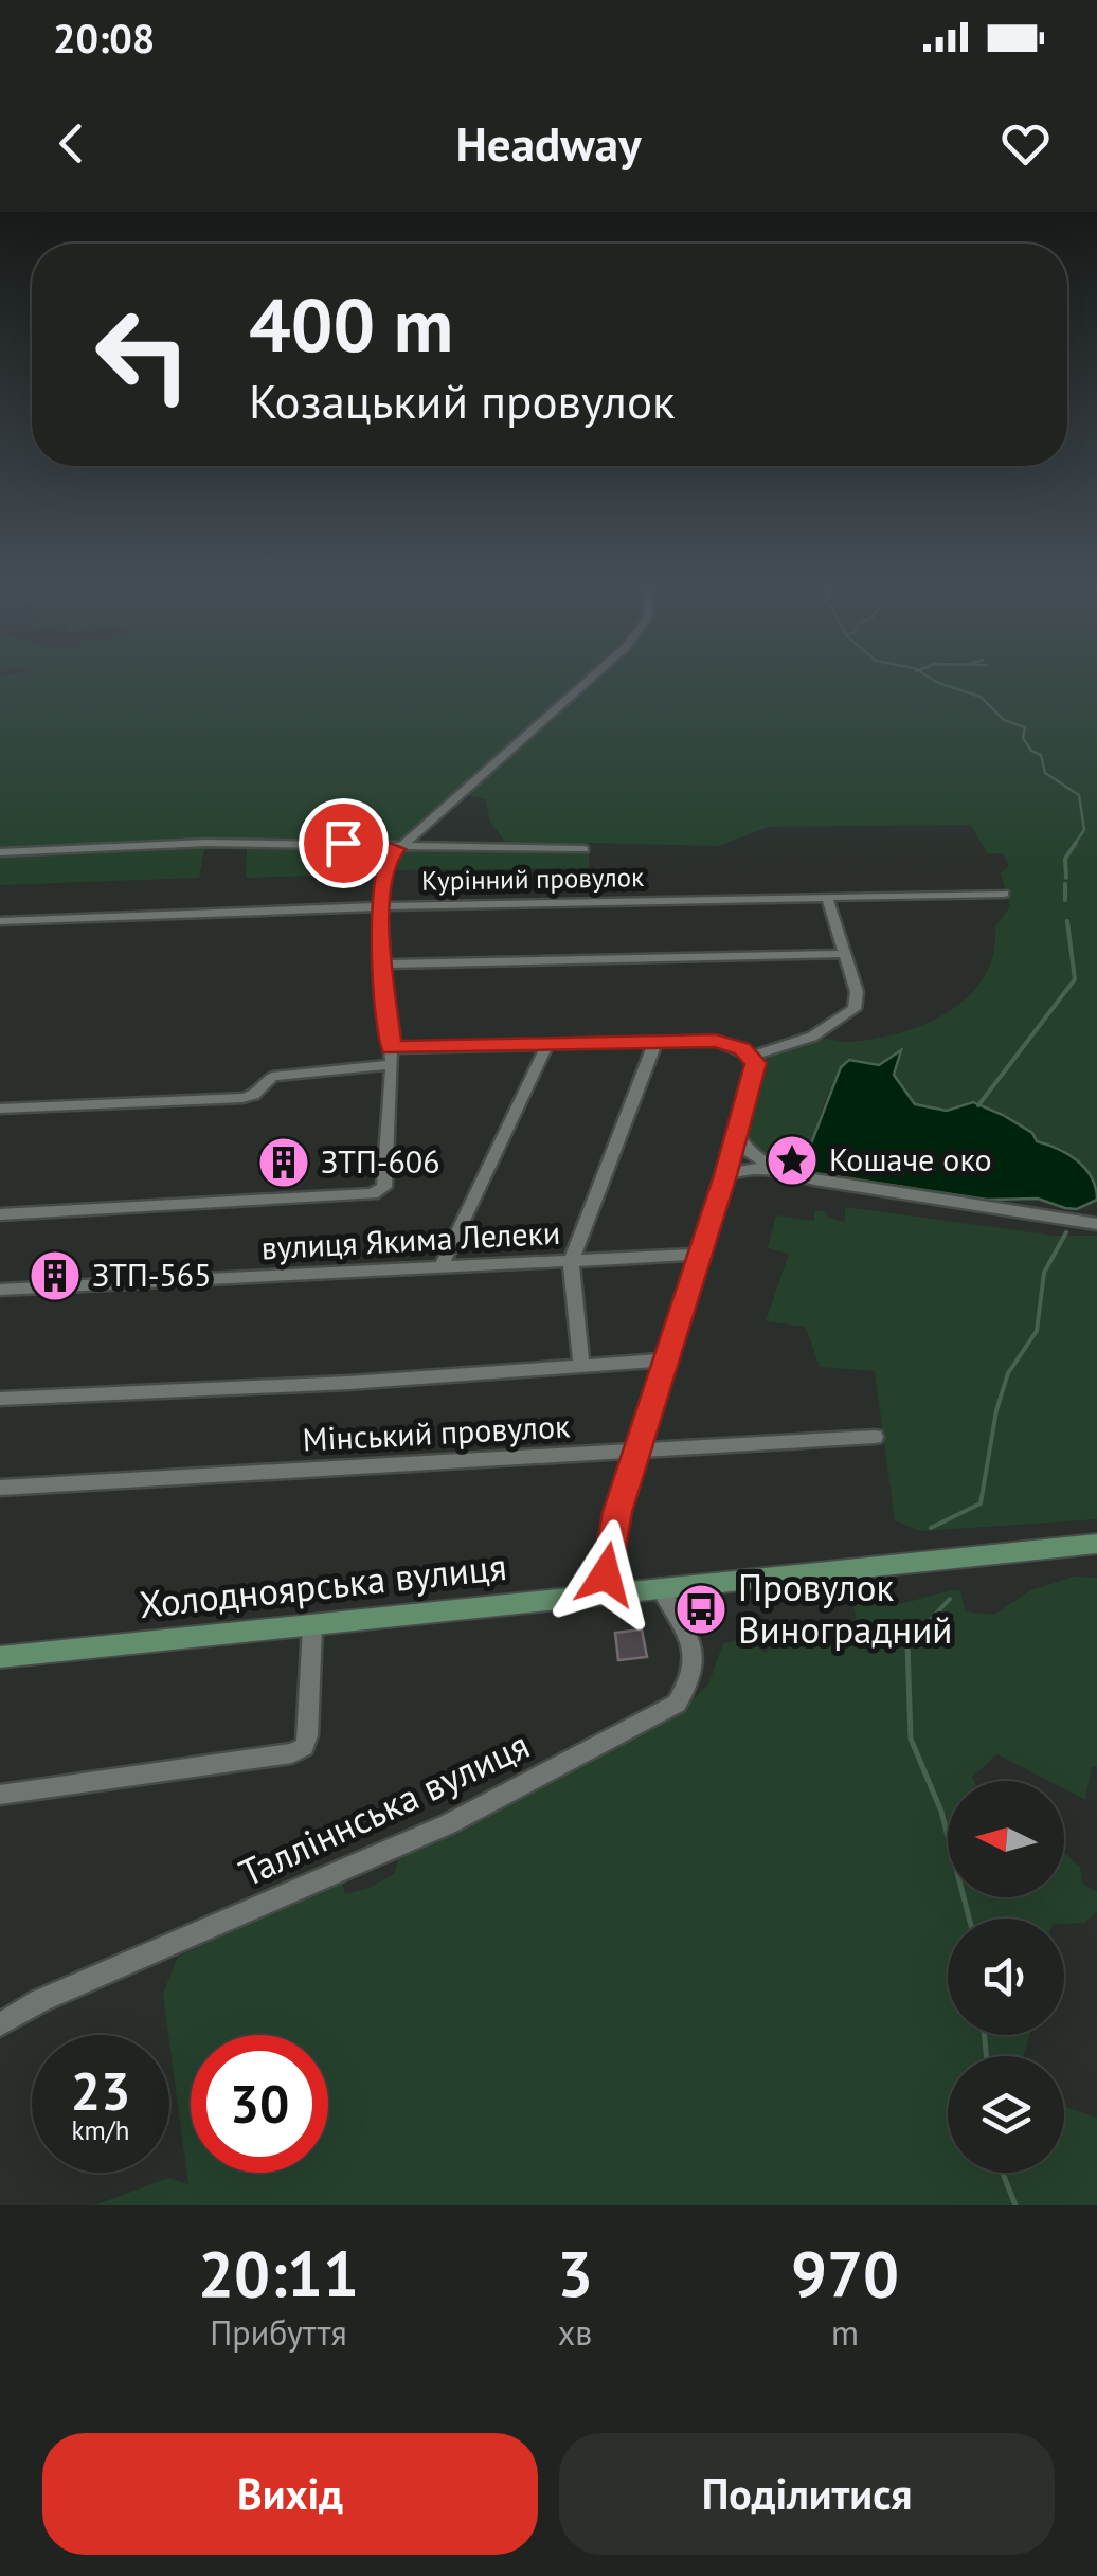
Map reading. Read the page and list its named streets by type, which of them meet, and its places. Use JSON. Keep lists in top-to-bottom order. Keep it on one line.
{"streets":{"main road":["Холодноярська вулиця"],"street":["Курінний провулок","вулиця Якима Лелеки","Мінський провулок","Талліннська вулиця"]},"crossings":[["Холодноярська вулиця","Талліннська вулиця"]],"places":{"place":["Кошаче око"],"building":["ЗТП-606","ЗТП-565"],"bus stop":["Провулок Виноградний"]},"north":"left","page":{"status":"20:08","header":"Headway","turn":["400 m","Козацький провулок"],"speed":"23 km/h","limit":"30","eta":["20:11","Прибуття","3","хв","970","m"],"buttons":["Вихід","Поділитися"]}}
